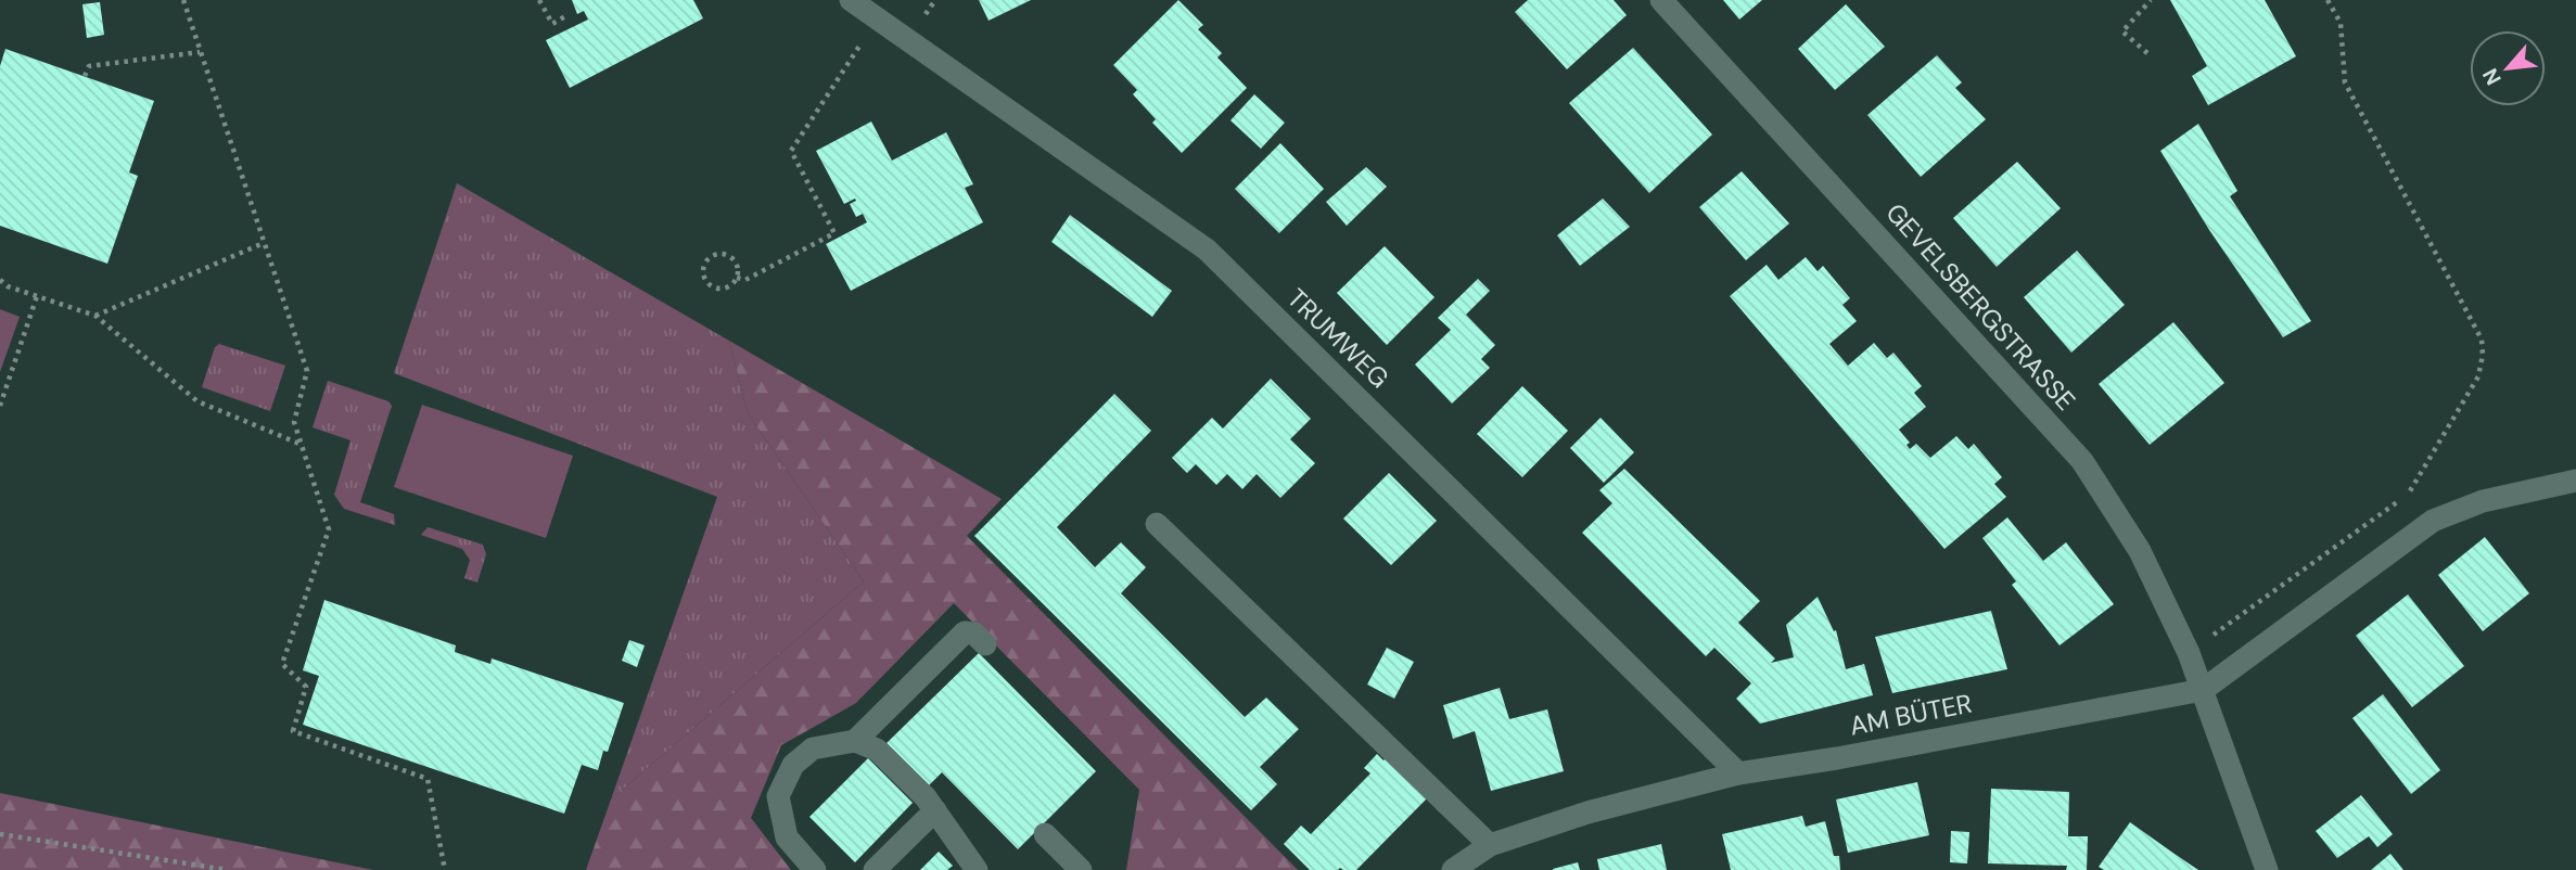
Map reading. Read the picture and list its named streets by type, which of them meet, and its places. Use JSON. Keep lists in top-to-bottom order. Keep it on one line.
{"streets":{"street":["GEVELSBERGSTRASSE","TRUMWEG","AM BÜTER"]},"crossings":[["GEVELSBERGSTRASSE","AM BÜTER"],["TRUMWEG","AM BÜTER"]],"north":"bottom left"}
